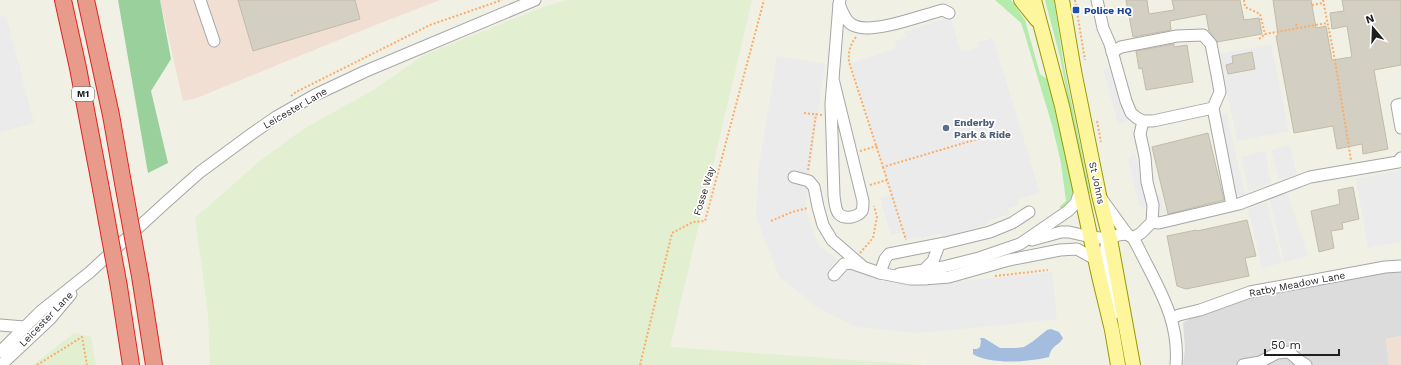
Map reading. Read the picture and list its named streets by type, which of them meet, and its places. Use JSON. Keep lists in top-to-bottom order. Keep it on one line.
{"streets":{"highway":["M1"],"main road":["St Johns"],"street":["Leicester Lane","Ratby Meadow Lane"],"path":["Fosse Way"]},"places":{"transit":["Police HQ"],"other":["Enderby Park & Ride"]},"scale_bar":"50 m","north":"top"}
